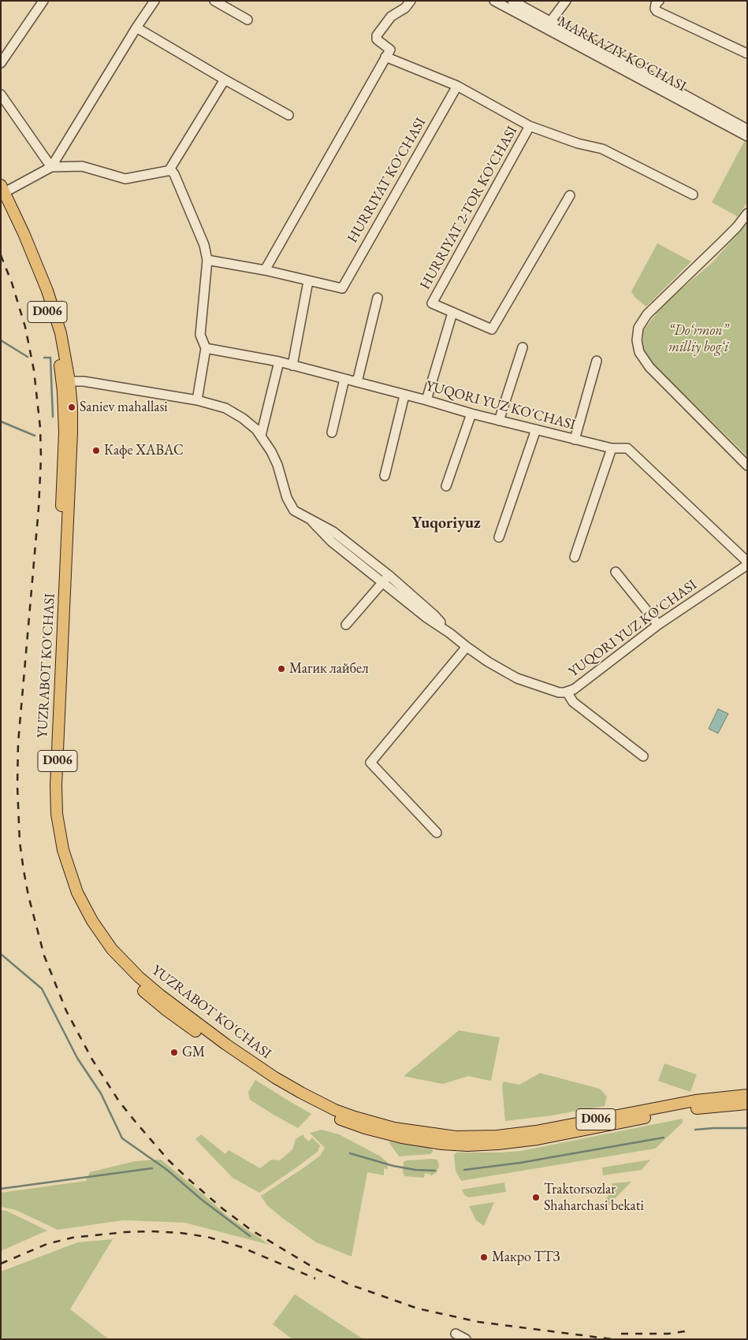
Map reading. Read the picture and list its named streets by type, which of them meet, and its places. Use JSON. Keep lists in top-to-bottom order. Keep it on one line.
{"streets":{"main road":["D006","YUZRABOT KO'CHASI"],"street":["MARKAZIY KO'CHASI","HURRIYAT KO'CHASI","HURRIYAT 2-TOR KO'CHASI","YUQORI YUZ KO'CHASI"]},"crossings":[["YUQORI YUZ KO'CHASI","YUZRABOT KO'CHASI"]],"districts":["Yuqoriyuz"],"parks":["“Do‘rmon” milliy bog‘i"],"places":["Saniev mahallasi","Кафе ХАВАС","Магик лайбел","GM","Traktorsozlar Shaharchasi bekati","Макро ТТЗ"]}
